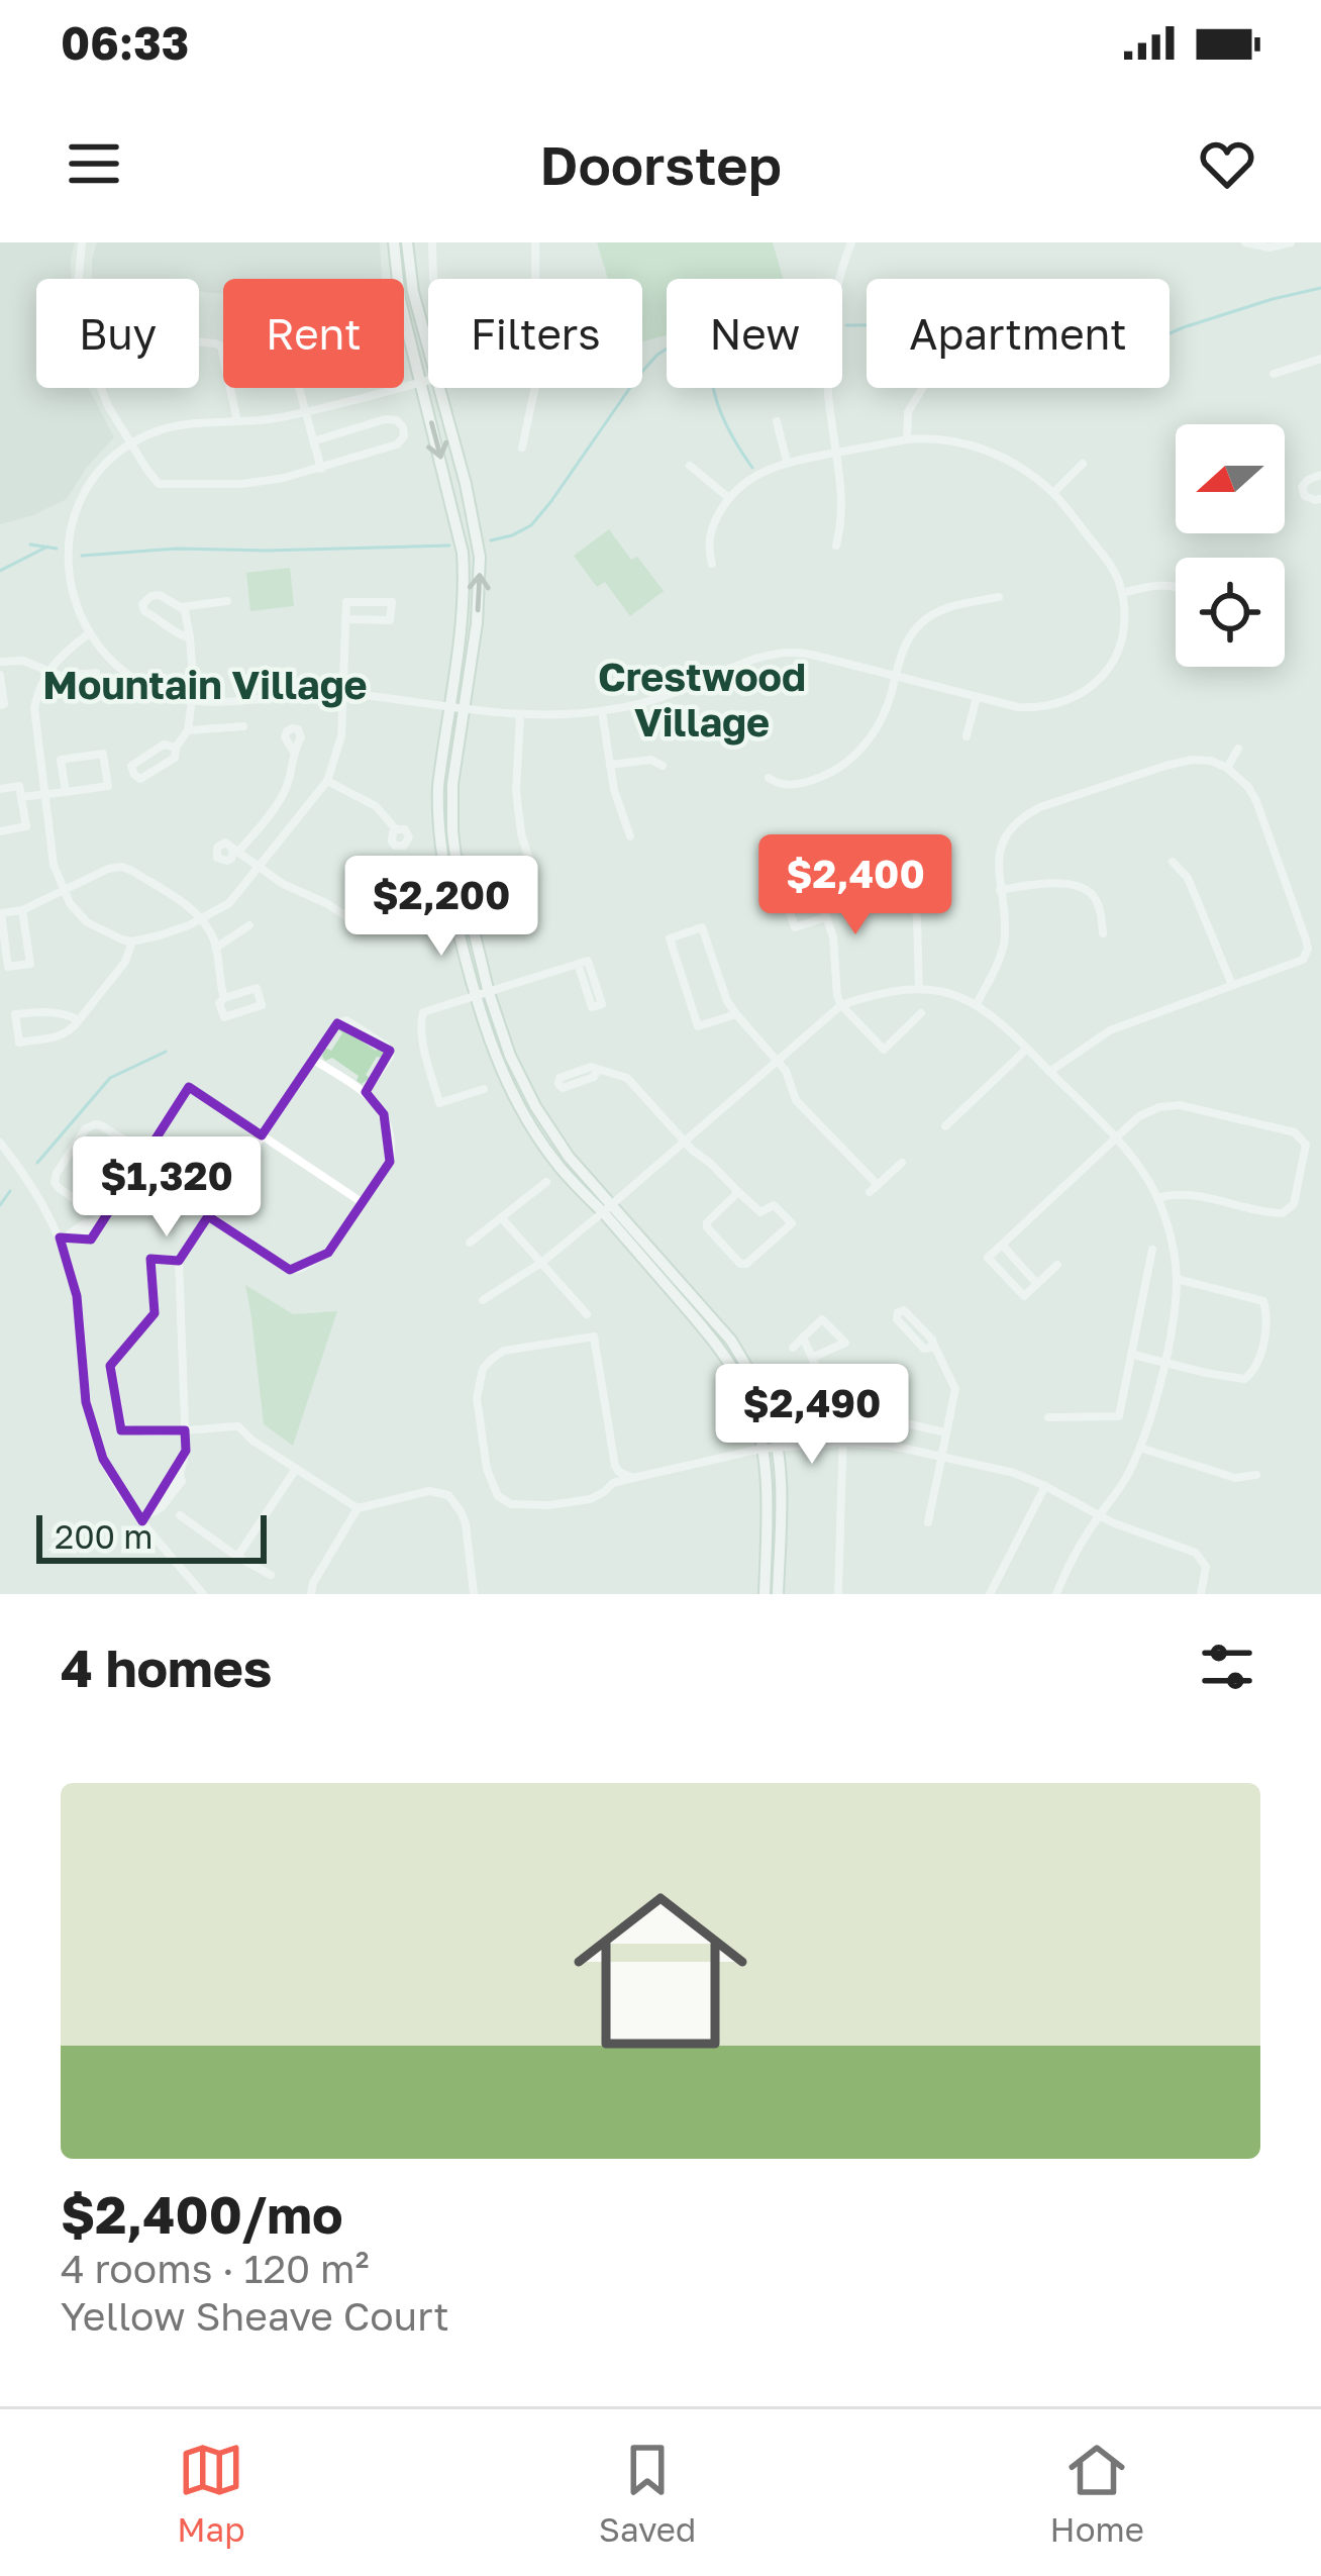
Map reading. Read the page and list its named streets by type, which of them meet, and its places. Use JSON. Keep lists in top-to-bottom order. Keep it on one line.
{"districts":["Crestwood Village","Mountain Village"],"scale_bar":"200 m","north":"left","page":{"status":"06:33","header":"Doorstep","chip":["Buy","Rent","Filters","New","Apartment"],"price":["$2,400","$2,200","$1,320","$2,490"],"scale":"200 m","heading":"4 homes","list":[{"name":"$2,400/mo","note":"4 rooms · 120 m² · Yellow Sheave Court"}],"tabs":["Map","Saved","Home"]}}
